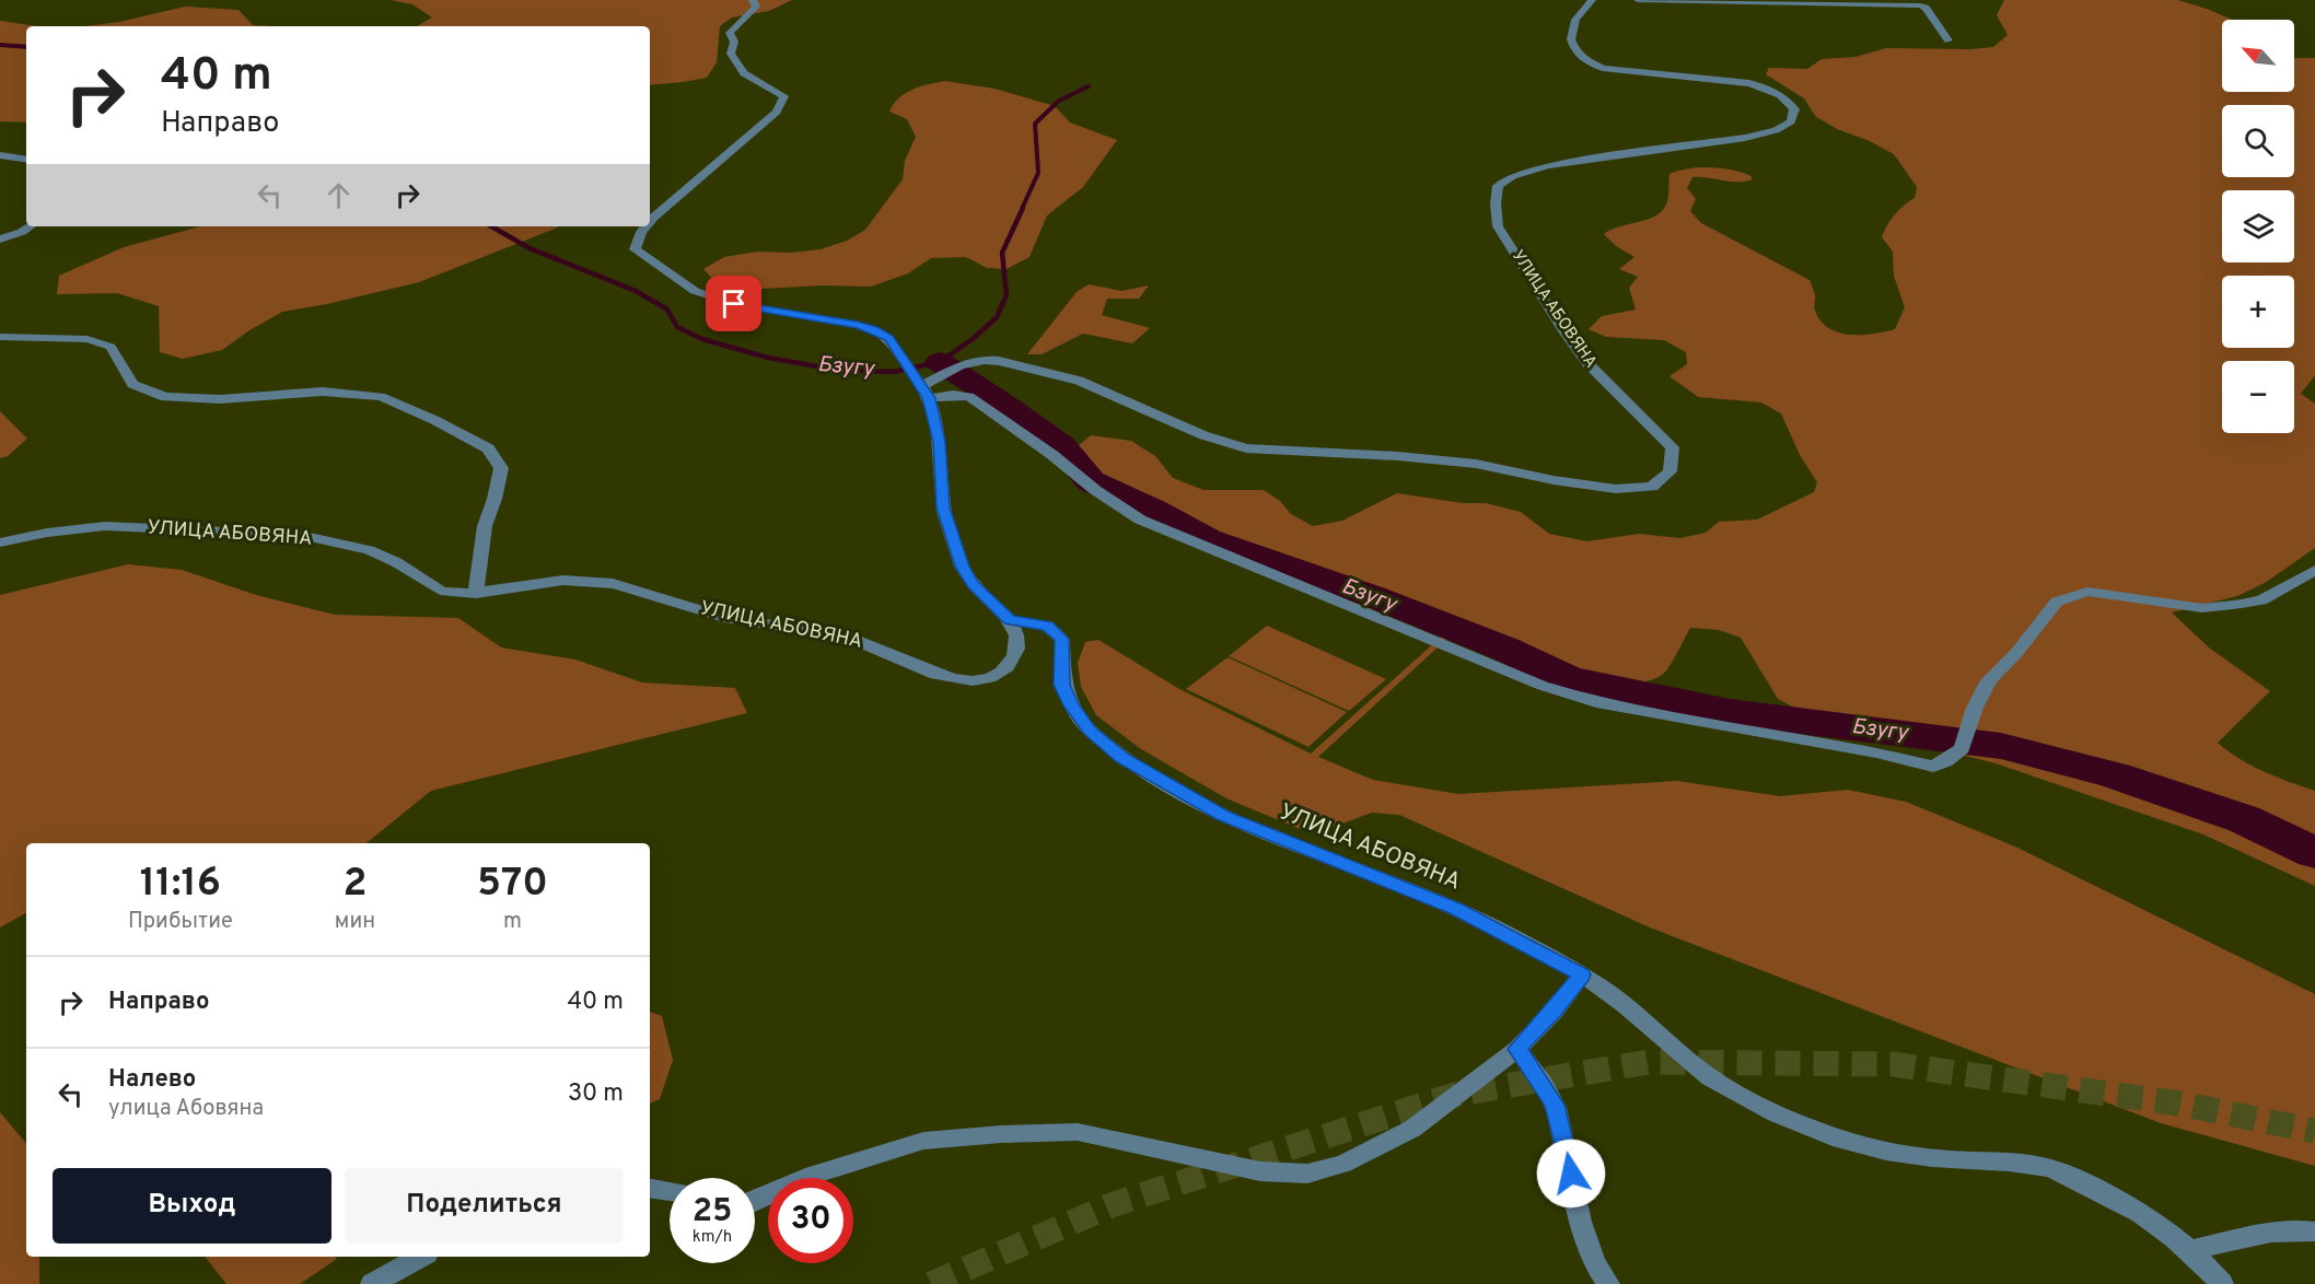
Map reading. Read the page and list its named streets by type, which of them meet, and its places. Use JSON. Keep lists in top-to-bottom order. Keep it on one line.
{"streets":{"street":["УЛИЦА АБОВЯНА"]},"water":["Бзугу"],"north":"top left","page":{"map_buttons":["+","−"],"turn":["40 m","Направо"],"eta":["11:16","Прибытие","2","мин","570","m"],"list":[{"name":"Направо","value":"40 m"},{"name":"Налево","note":"улица Абовяна","value":"30 m"}],"buttons":["Выход","Поделиться"],"speed":"25 km/h","limit":"30"}}
